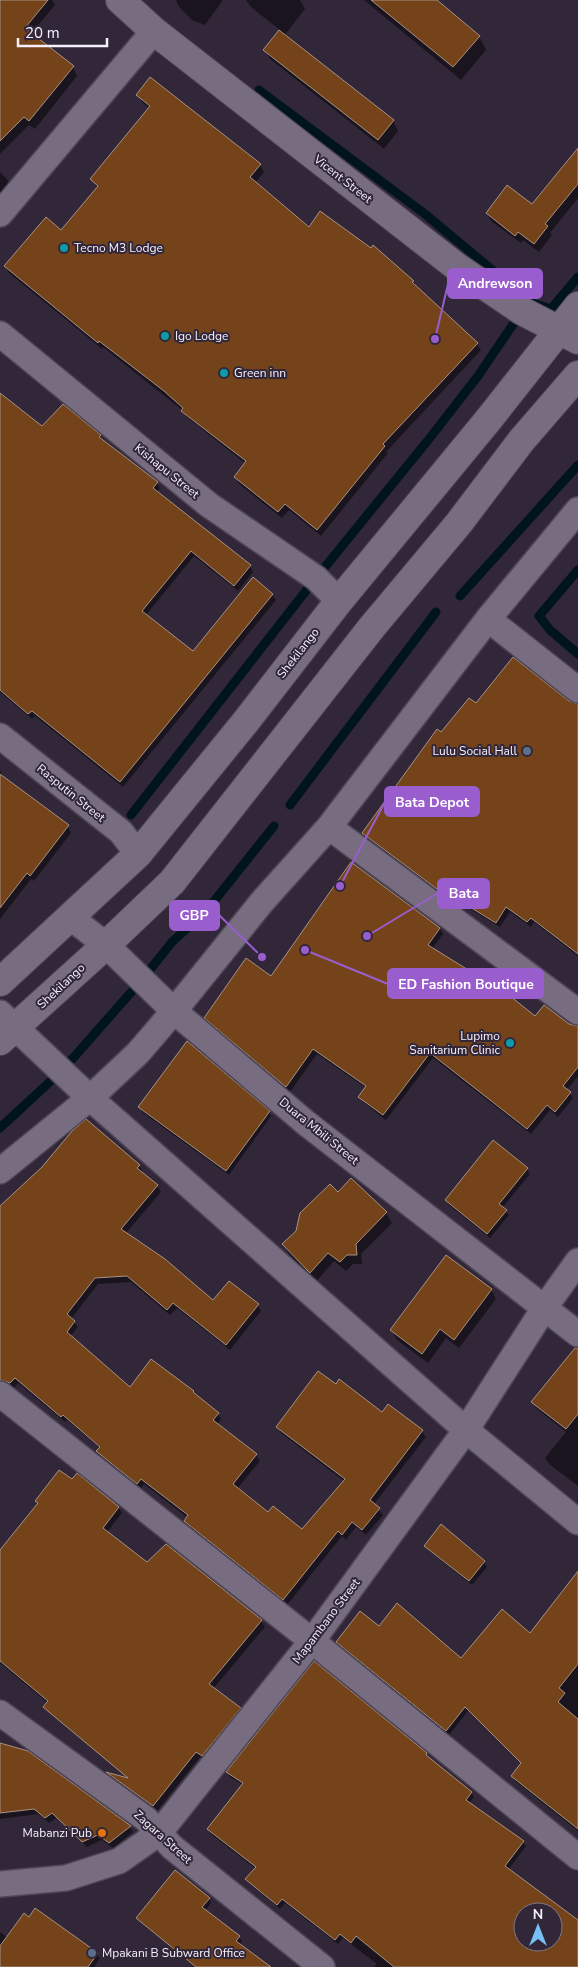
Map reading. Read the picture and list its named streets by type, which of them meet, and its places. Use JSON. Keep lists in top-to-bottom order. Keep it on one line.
{"streets":{"main road":["Vicent Street","Shekilango"],"street":["Kishapu Street","Rasputin Street","Duara Mbili Street","Mapambano Street","Zagara Street"]},"crossings":[["Vicent Street","Shekilango"],["Kishapu Street","Shekilango"],["Shekilango","Rasputin Street"],["Shekilango","Duara Mbili Street"],["Duara Mbili Street","Mapambano Street"],["Mapambano Street","Zagara Street"]],"places":["Tecno M3 Lodge","Igo Lodge","Andrewson","Green inn","Lulu Social Hall","Bata Depot","Bata","ED Fashion Boutique","GBP","Lupimo Sanitarium Clinic","Mabanzi Pub","Mpakani B Subward Office"],"scale_bar":"20 m","north":"top"}
